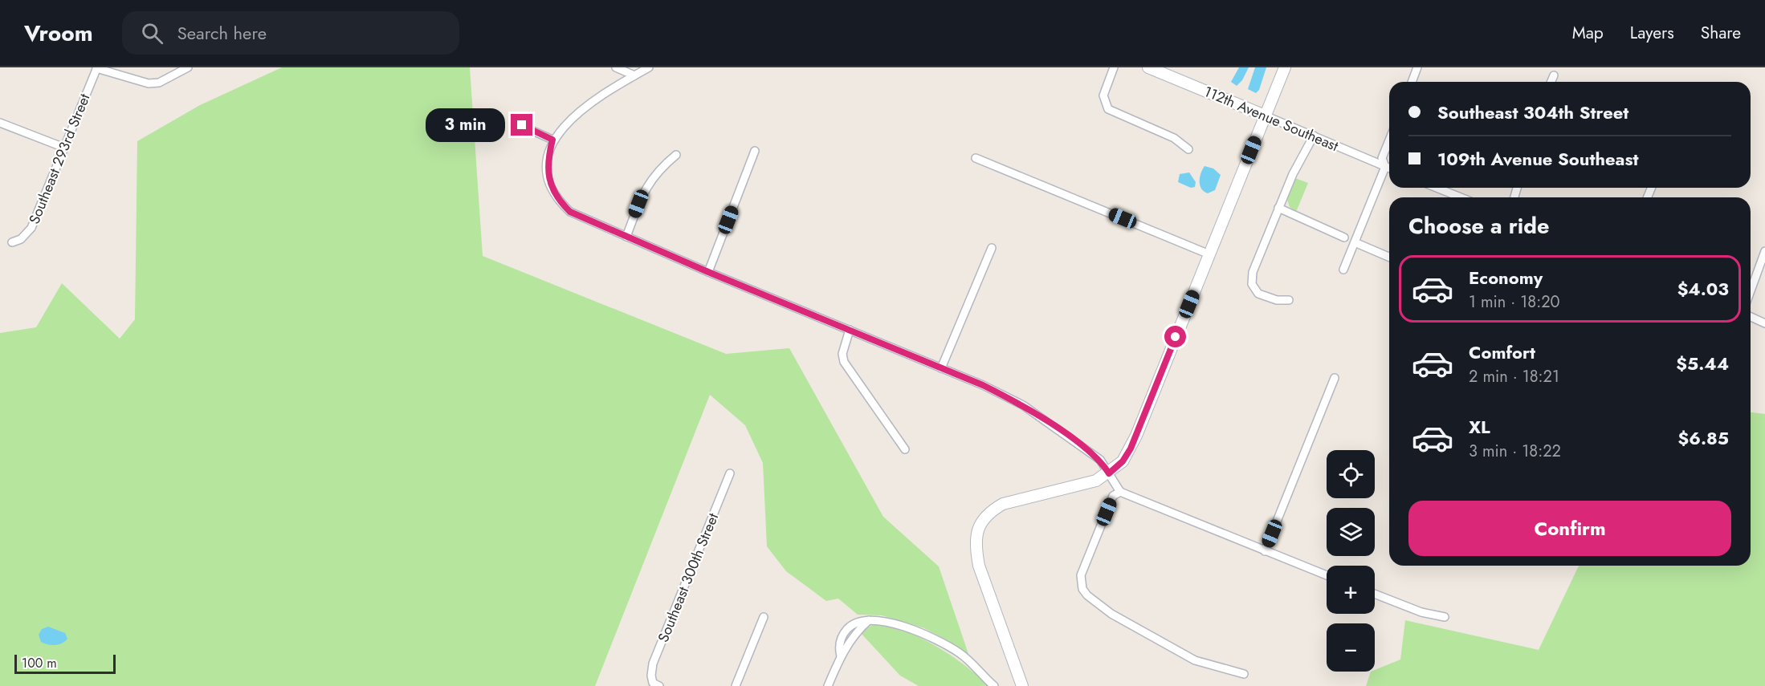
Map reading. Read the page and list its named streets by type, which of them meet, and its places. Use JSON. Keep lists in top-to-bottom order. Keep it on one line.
{"streets":{"street":["112th Avenue Southeast","Southeast 293rd Street","Southeast 300th Street"]},"scale_bar":"100 m","page":{"header":"Vroom","search":"Search here","nav":["Map","Layers","Share"],"banner":["Southeast 304th Street","109th Avenue Southeast"],"bubble":"3 min","heading":"Choose a ride","list":[{"name":"Economy","note":"1 min · 18:20","value":"$4.03"},{"name":"Comfort","note":"2 min · 18:21","value":"$5.44"},{"name":"XL","note":"3 min · 18:22","value":"$6.85"}],"map_buttons":["+","−"],"buttons":"Confirm","scale":"100 m"}}
